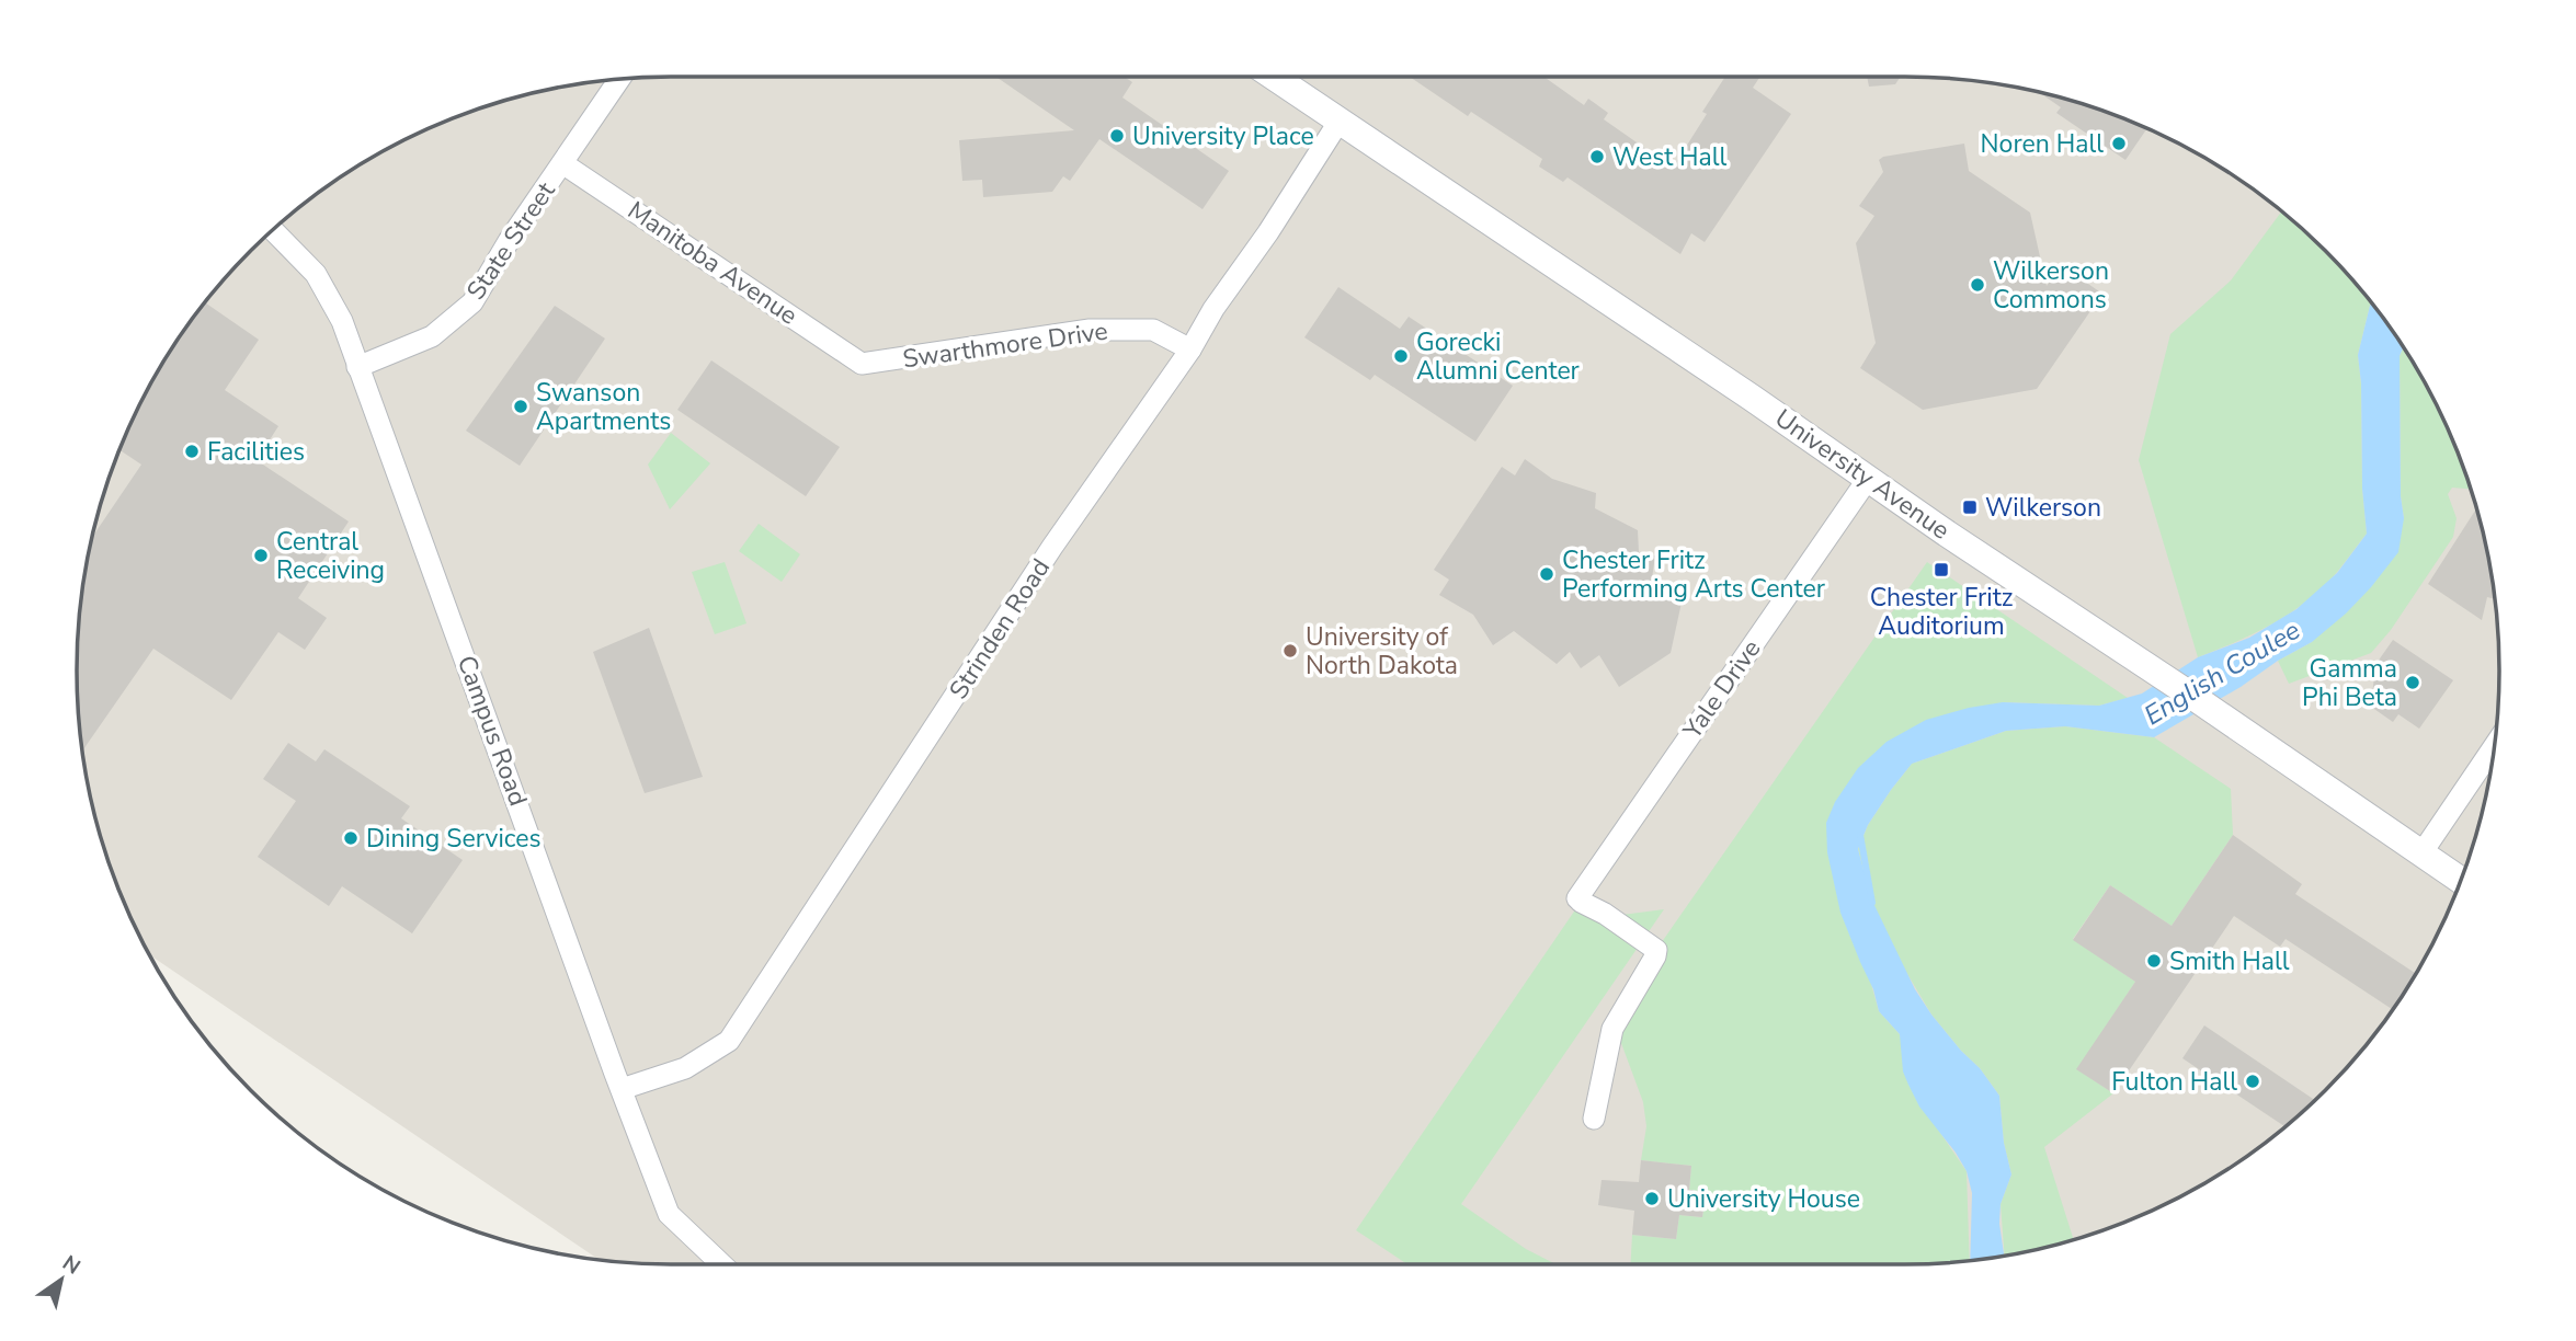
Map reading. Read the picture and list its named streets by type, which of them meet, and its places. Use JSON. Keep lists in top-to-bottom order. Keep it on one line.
{"streets":{"street":["State Street","Manitoba Avenue","Swarthmore Drive","University Avenue","Strinden Road","Yale Drive","Campus Road"]},"crossings":[["State Street","Manitoba Avenue"],["State Street","Campus Road"],["Manitoba Avenue","Swarthmore Drive"],["Swarthmore Drive","Strinden Road"],["University Avenue","Strinden Road"],["University Avenue","Yale Drive"],["Strinden Road","Campus Road"]],"water":["English Coulee"],"places":{"other":["University Place","Noren Hall","West Hall","Wilkerson Commons","Gorecki Alumni Center","Swanson Apartments","Facilities","Central Receiving","Chester Fritz Performing Arts Center","University of North Dakota","Gamma Phi Beta","Dining Services","Smith Hall","Fulton Hall","University House"],"transit":["Wilkerson","Chester Fritz Auditorium"]},"north":"top right"}
